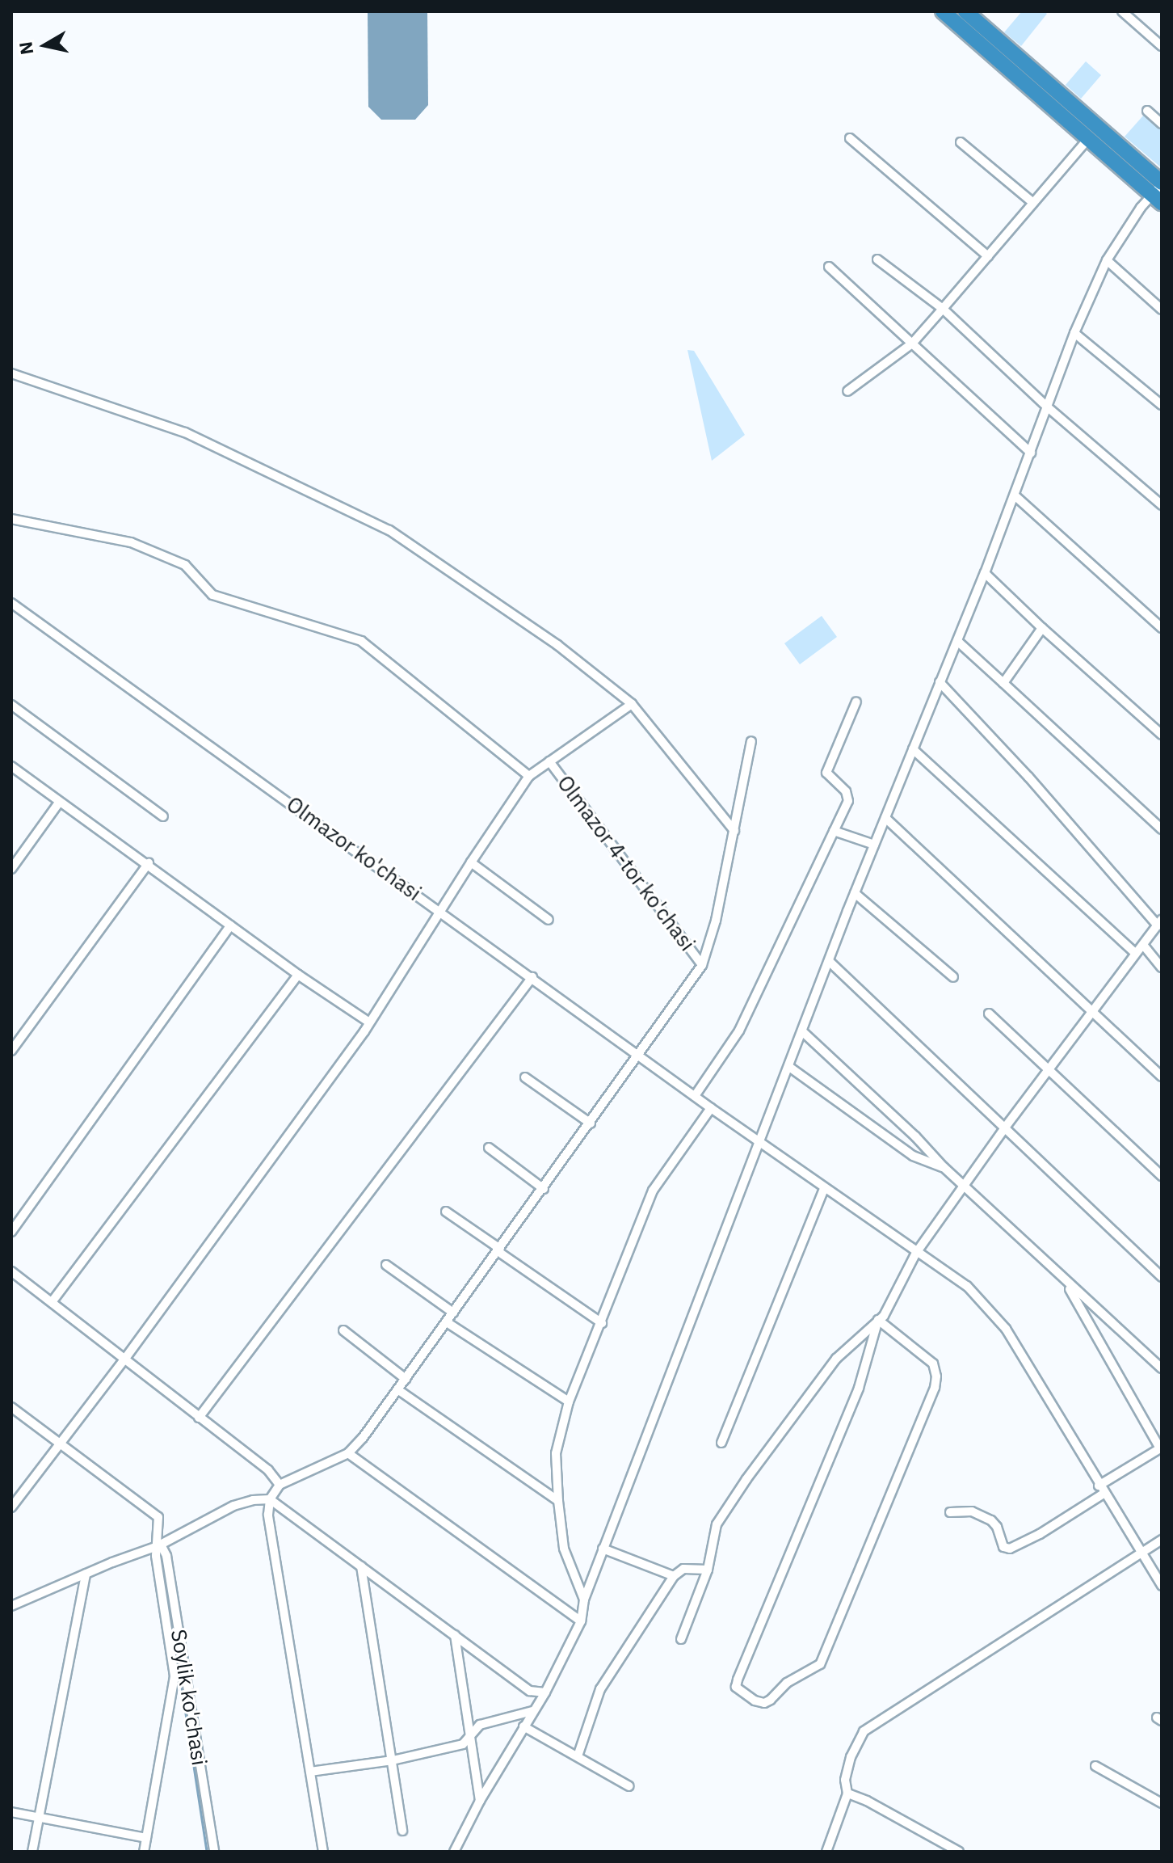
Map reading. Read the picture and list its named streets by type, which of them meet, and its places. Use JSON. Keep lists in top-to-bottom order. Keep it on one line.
{"streets":{"street":["Olmazor ko'chasi","Olmazor 4-tor ko'chasi","Soylik ko'chasi"]},"north":"left"}
